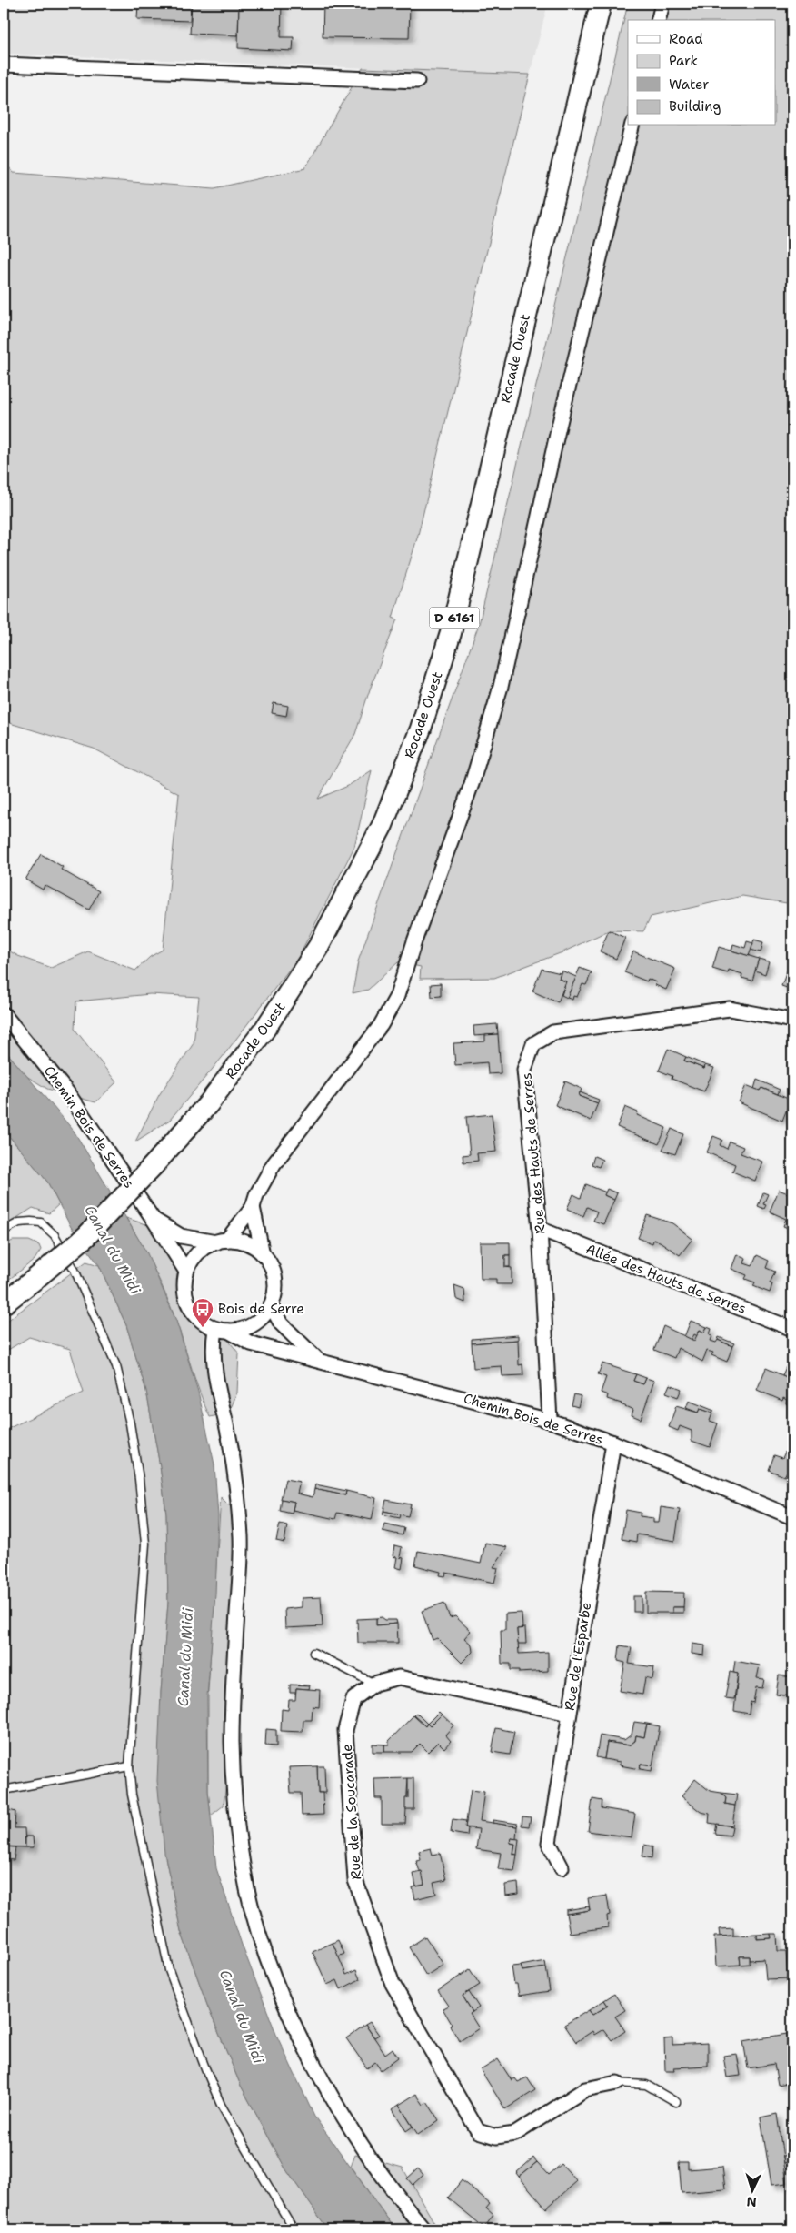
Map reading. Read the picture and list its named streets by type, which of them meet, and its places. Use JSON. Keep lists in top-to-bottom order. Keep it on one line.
{"streets":{"main road":["Rocade Ouest","D 6161"],"street":["Chemin Bois de Serres","Rue des Hauts de Serres","Allée des Hauts de Serres","Rue de l'Esparbe","Rue de la Soucarade"]},"crossings":[["Chemin Bois de Serres","Rue des Hauts de Serres"],["Chemin Bois de Serres","Rue de l'Esparbe"],["Rue des Hauts de Serres","Allée des Hauts de Serres"],["Rue de l'Esparbe","Rue de la Soucarade"]],"water":["Canal du Midi"],"places":{"bus stop":["Bois de Serre"]},"legend":["Road","Park","Water","Building"],"north":"bottom"}
